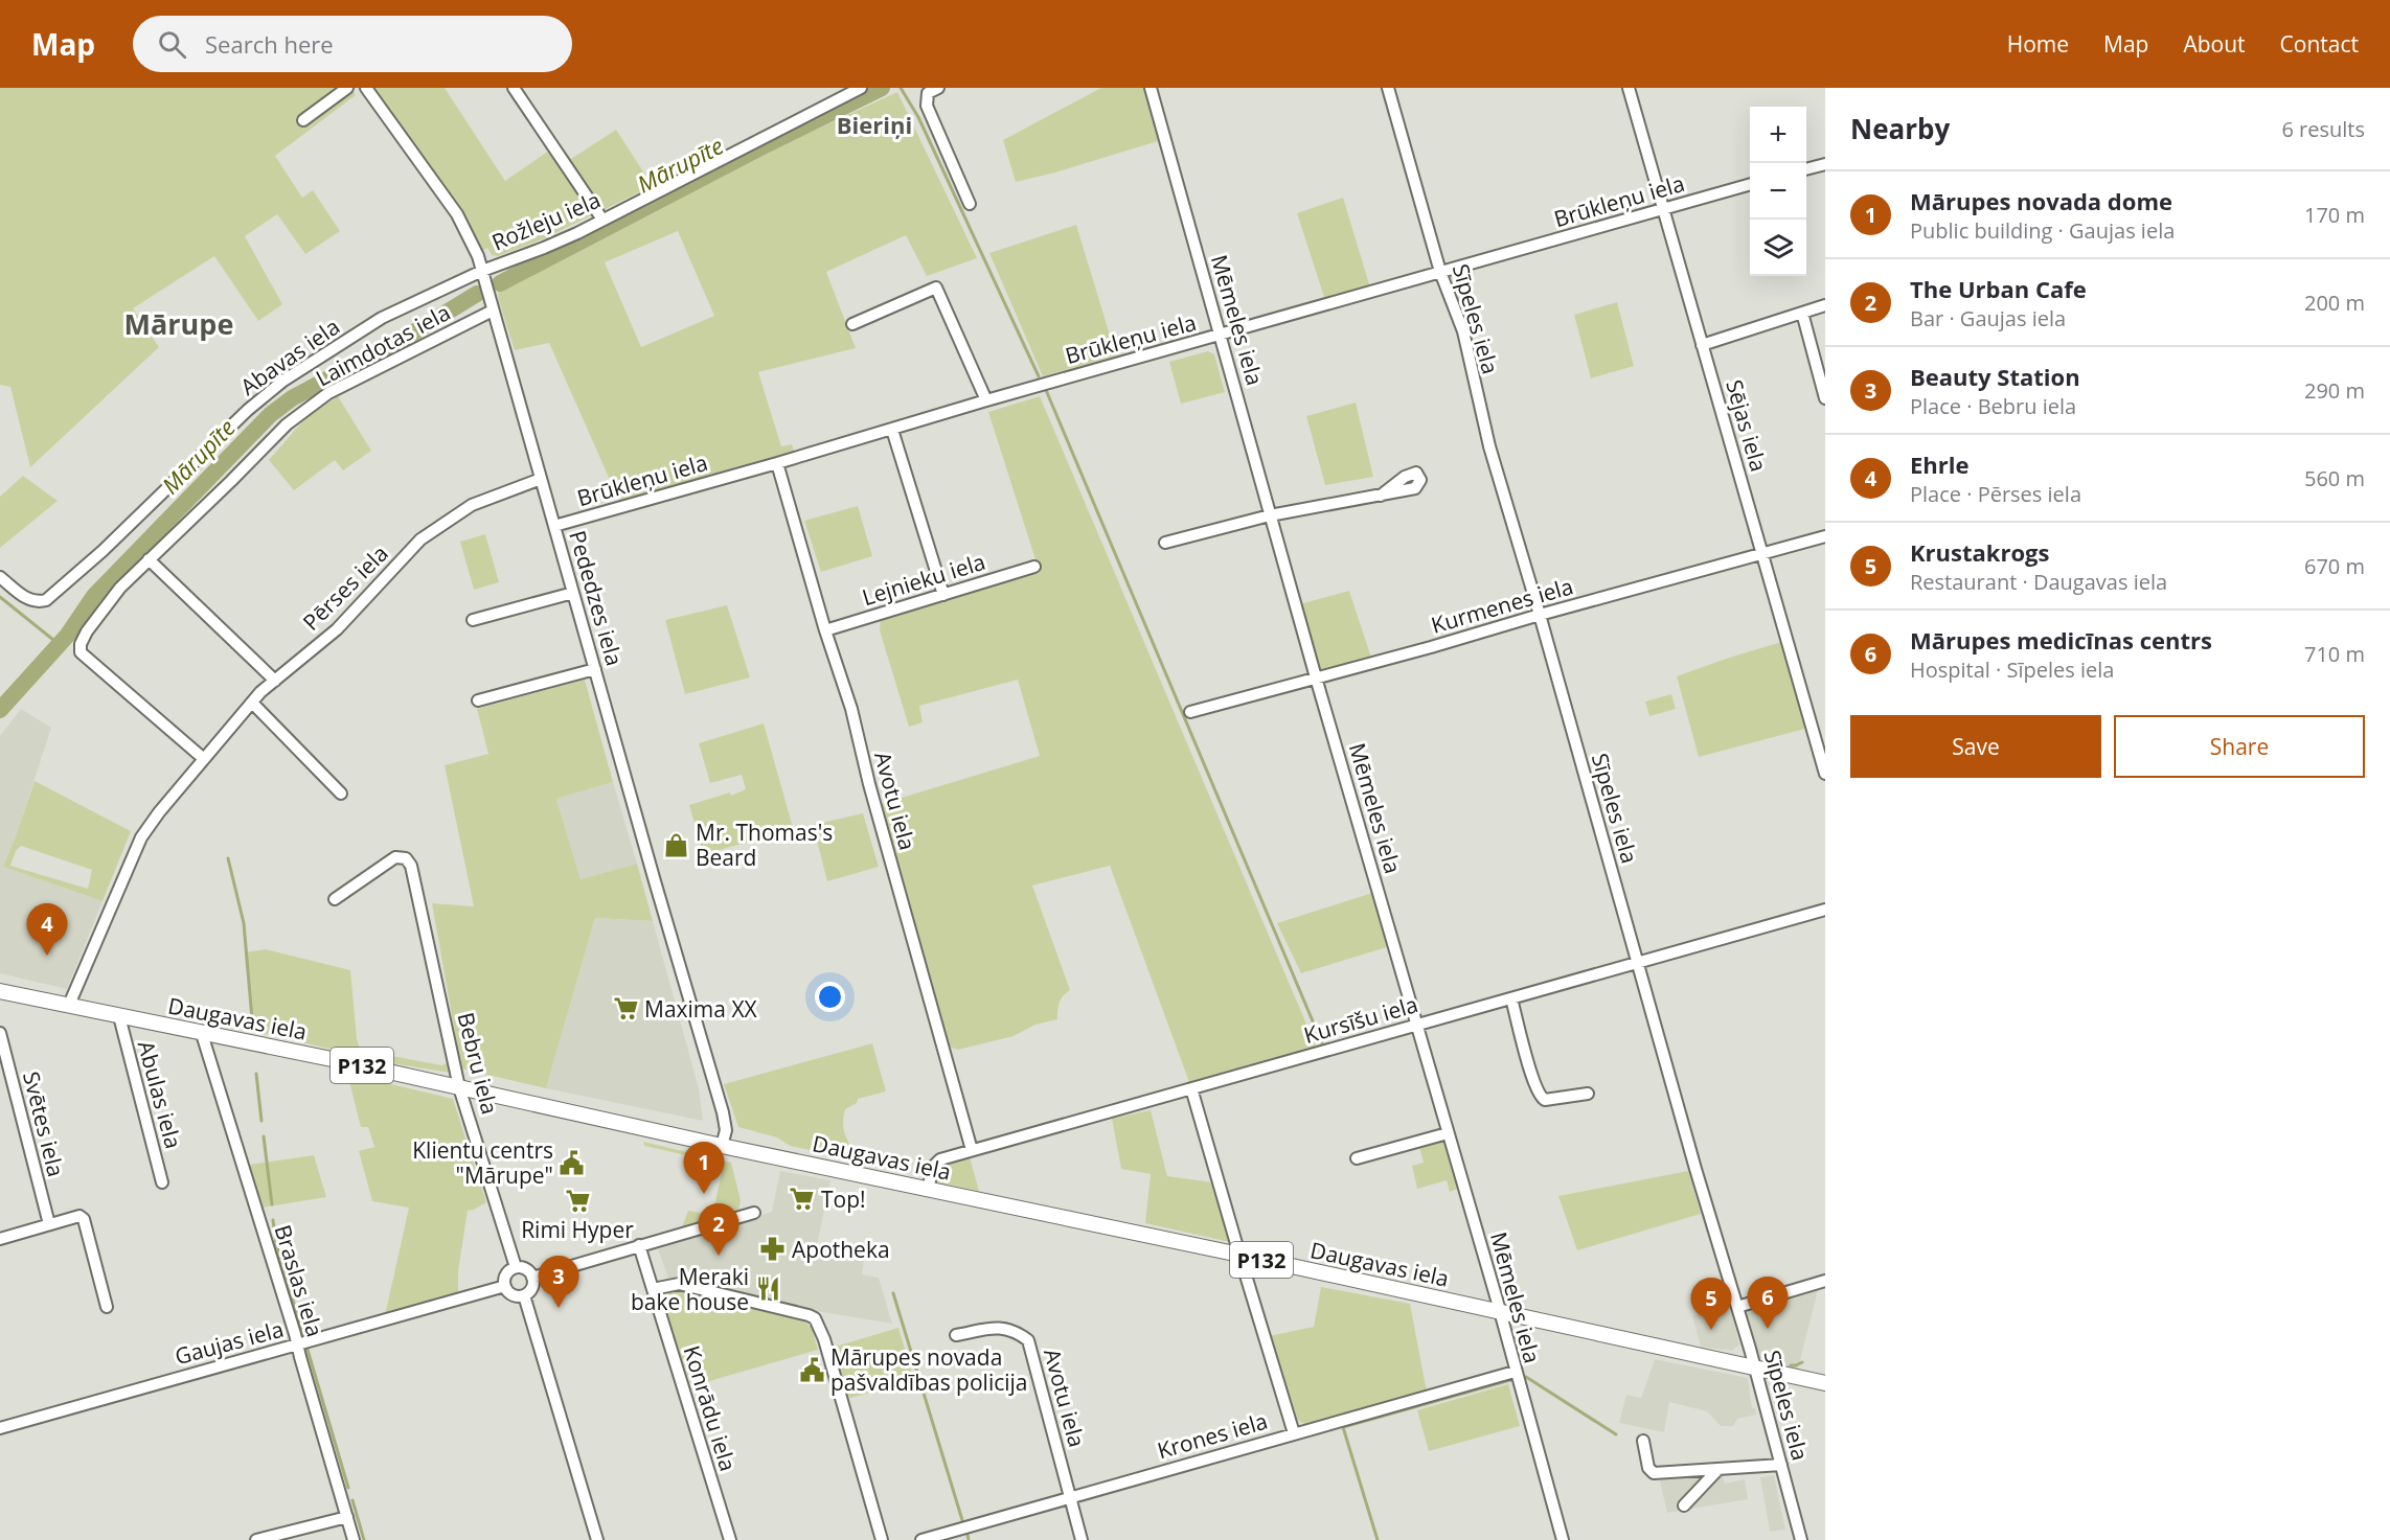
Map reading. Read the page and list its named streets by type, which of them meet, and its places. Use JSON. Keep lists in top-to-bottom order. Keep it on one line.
{"streets":{"main road":["Daugavas iela","P132"],"street":["Brūkleņu iela","Rožleju iela","Sīpeles iela","Mēmeles iela","Laimdotas iela","Abavas iela","Sējas iela","Lejnieku iela","Pērses iela","Pededzes iela","Kurmenes iela","Avotu iela","Kursīšu iela","Bebru iela","Abulas iela","Svētes iela","Braslas iela","Gaujas iela","Konrādu iela","Krones iela"]},"crossings":[["Brūkleņu iela","Sīpeles iela"],["Brūkleņu iela","Mēmeles iela"],["Brūkleņu iela","Sējas iela"],["Brūkleņu iela","Pededzes iela"],["Brūkleņu iela","Avotu iela"],["Rožleju iela","Abavas iela"],["Rožleju iela","Pededzes iela"],["Sīpeles iela","Kurmenes iela"],["Sīpeles iela","Daugavas iela"],["Sīpeles iela","Kursīšu iela"],["Sīpeles iela","P132"],["Mēmeles iela","Kurmenes iela"],["Mēmeles iela","Daugavas iela"],["Mēmeles iela","Kursīšu iela"],["Mēmeles iela","Krones iela"],["Laimdotas iela","Pededzes iela"],["Abavas iela","Pededzes iela"],["Sējas iela","Kurmenes iela"],["Lejnieku iela","Avotu iela"],["Pērses iela","Pededzes iela"],["Pērses iela","Daugavas iela"],["Pededzes iela","Daugavas iela"],["Avotu iela","Kursīšu iela"],["Avotu iela","Krones iela"],["Daugavas iela","Kursīšu iela"],["Daugavas iela","Bebru iela"],["Daugavas iela","P132"],["Daugavas iela","Abulas iela"],["Daugavas iela","Braslas iela"],["Bebru iela","Gaujas iela"],["Braslas iela","Gaujas iela"]],"districts":["Bieriņi","Mārupe"],"water":["Mārupīte"],"places":{"shop":["Mr. Thomas's Beard"],"supermarket":["Maxima XX","Top!","Rimi Hyper"],"public building":["Klientu centrs \"Mārupe\"","Mārupes novada pašvaldības policija"],"pharmacy":["Apotheka"],"restaurant":["Meraki bake house"]},"page":{"header":"Map","search":"Search here","nav":["Home","Map","About","Contact"],"heading":["Nearby","6 results"],"map_buttons":["+","−"],"list":[{"mark":"1","name":"Mārupes novada dome","note":"Public building · Gaujas iela","value":"170 m"},{"mark":"2","name":"The Urban Cafe","note":"Bar · Gaujas iela","value":"200 m"},{"mark":"3","name":"Beauty Station","note":"Place · Bebru iela","value":"290 m"},{"mark":"4","name":"Ehrle","note":"Place · Pērses iela","value":"560 m"},{"mark":"5","name":"Krustakrogs","note":"Restaurant · Daugavas iela","value":"670 m"},{"mark":"6","name":"Mārupes medicīnas centrs","note":"Hospital · Sīpeles iela","value":"710 m"}],"buttons":["Save","Share"],"pins":["4","1","2","3","6","5"]}}
